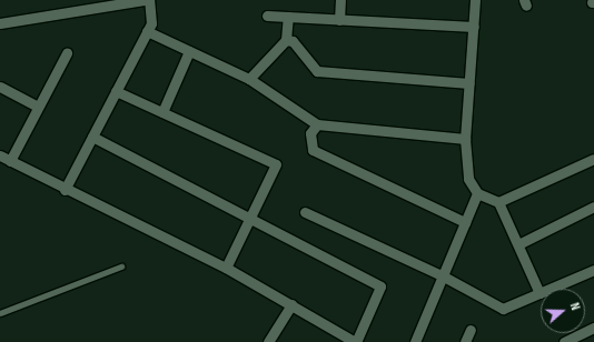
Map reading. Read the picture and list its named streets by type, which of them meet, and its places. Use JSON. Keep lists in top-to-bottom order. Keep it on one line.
{"north":"right"}
